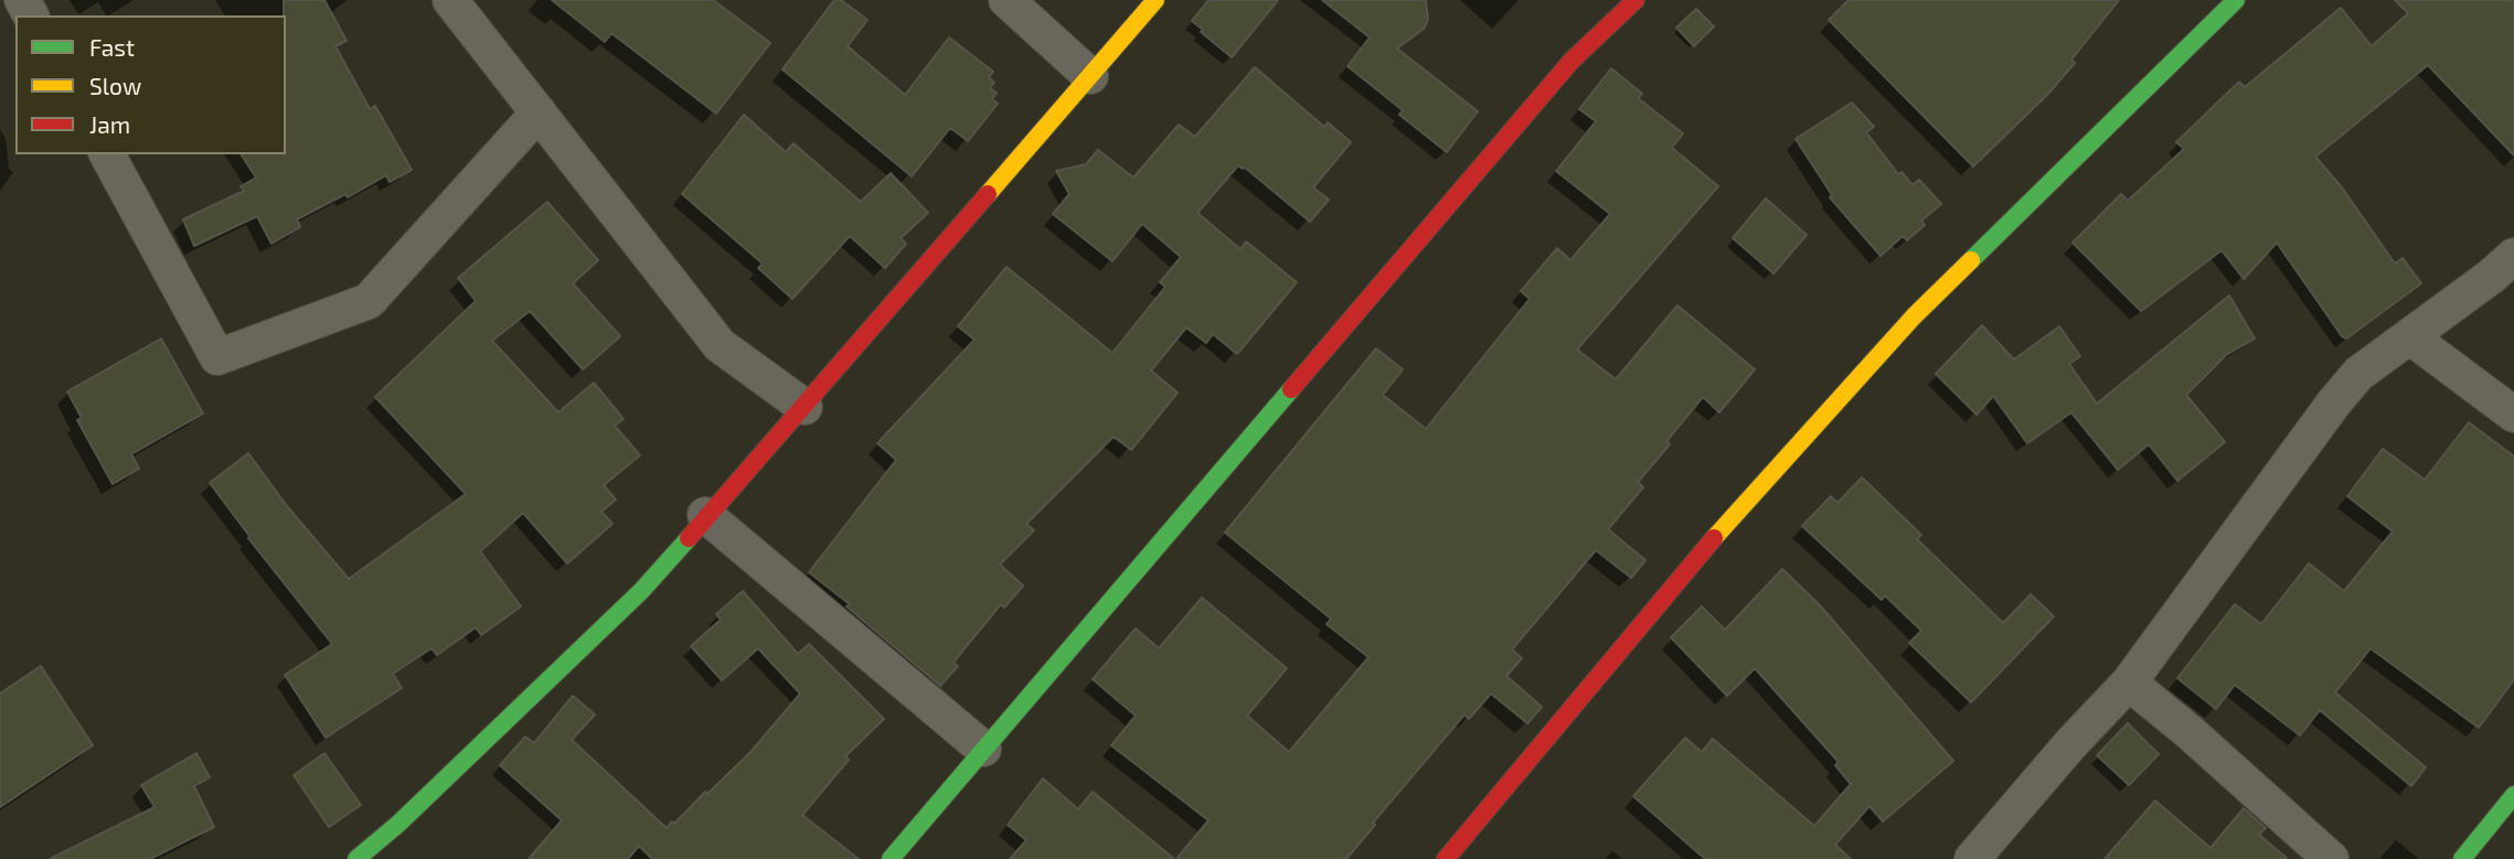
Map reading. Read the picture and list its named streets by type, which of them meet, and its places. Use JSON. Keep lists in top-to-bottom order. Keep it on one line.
{"legend":["Fast","Slow","Jam"]}
